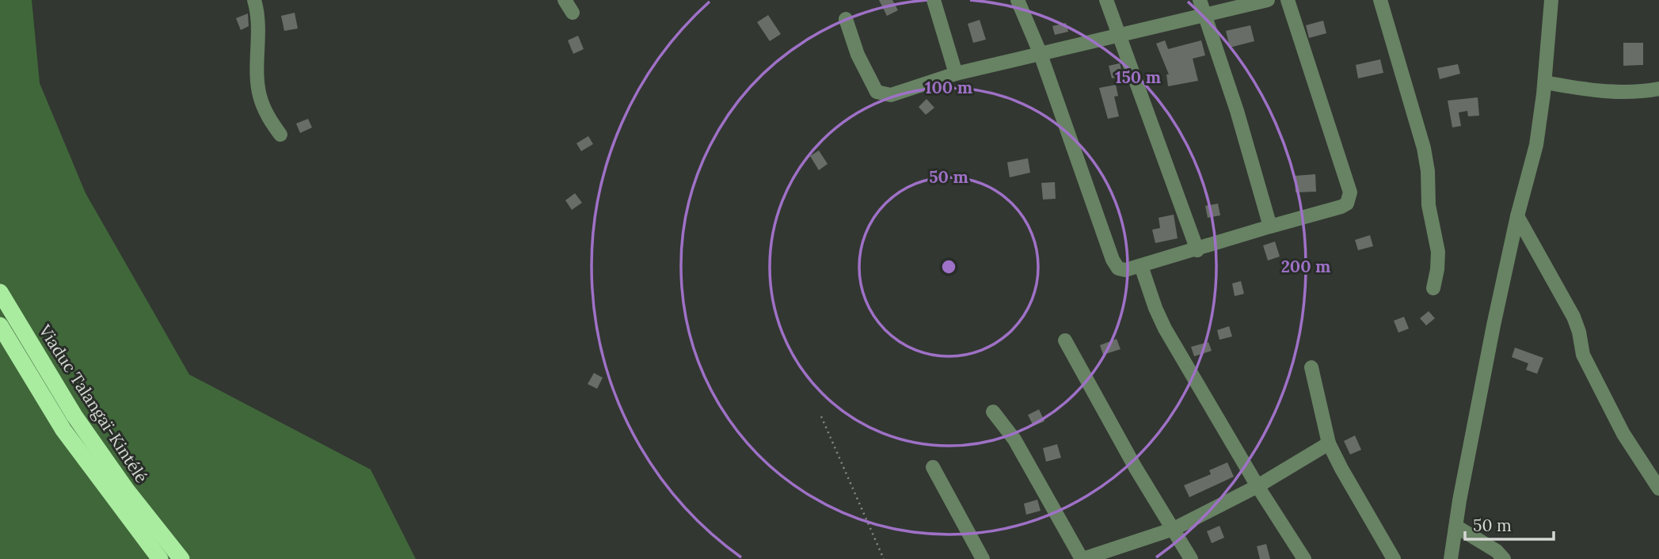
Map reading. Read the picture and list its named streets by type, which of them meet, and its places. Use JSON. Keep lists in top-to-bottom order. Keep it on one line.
{"streets":{"highway":["Viaduc Talangaï-Kintélé"]},"scale_bar":"50 m","rings":["150 m","100 m","50 m","200 m"]}
